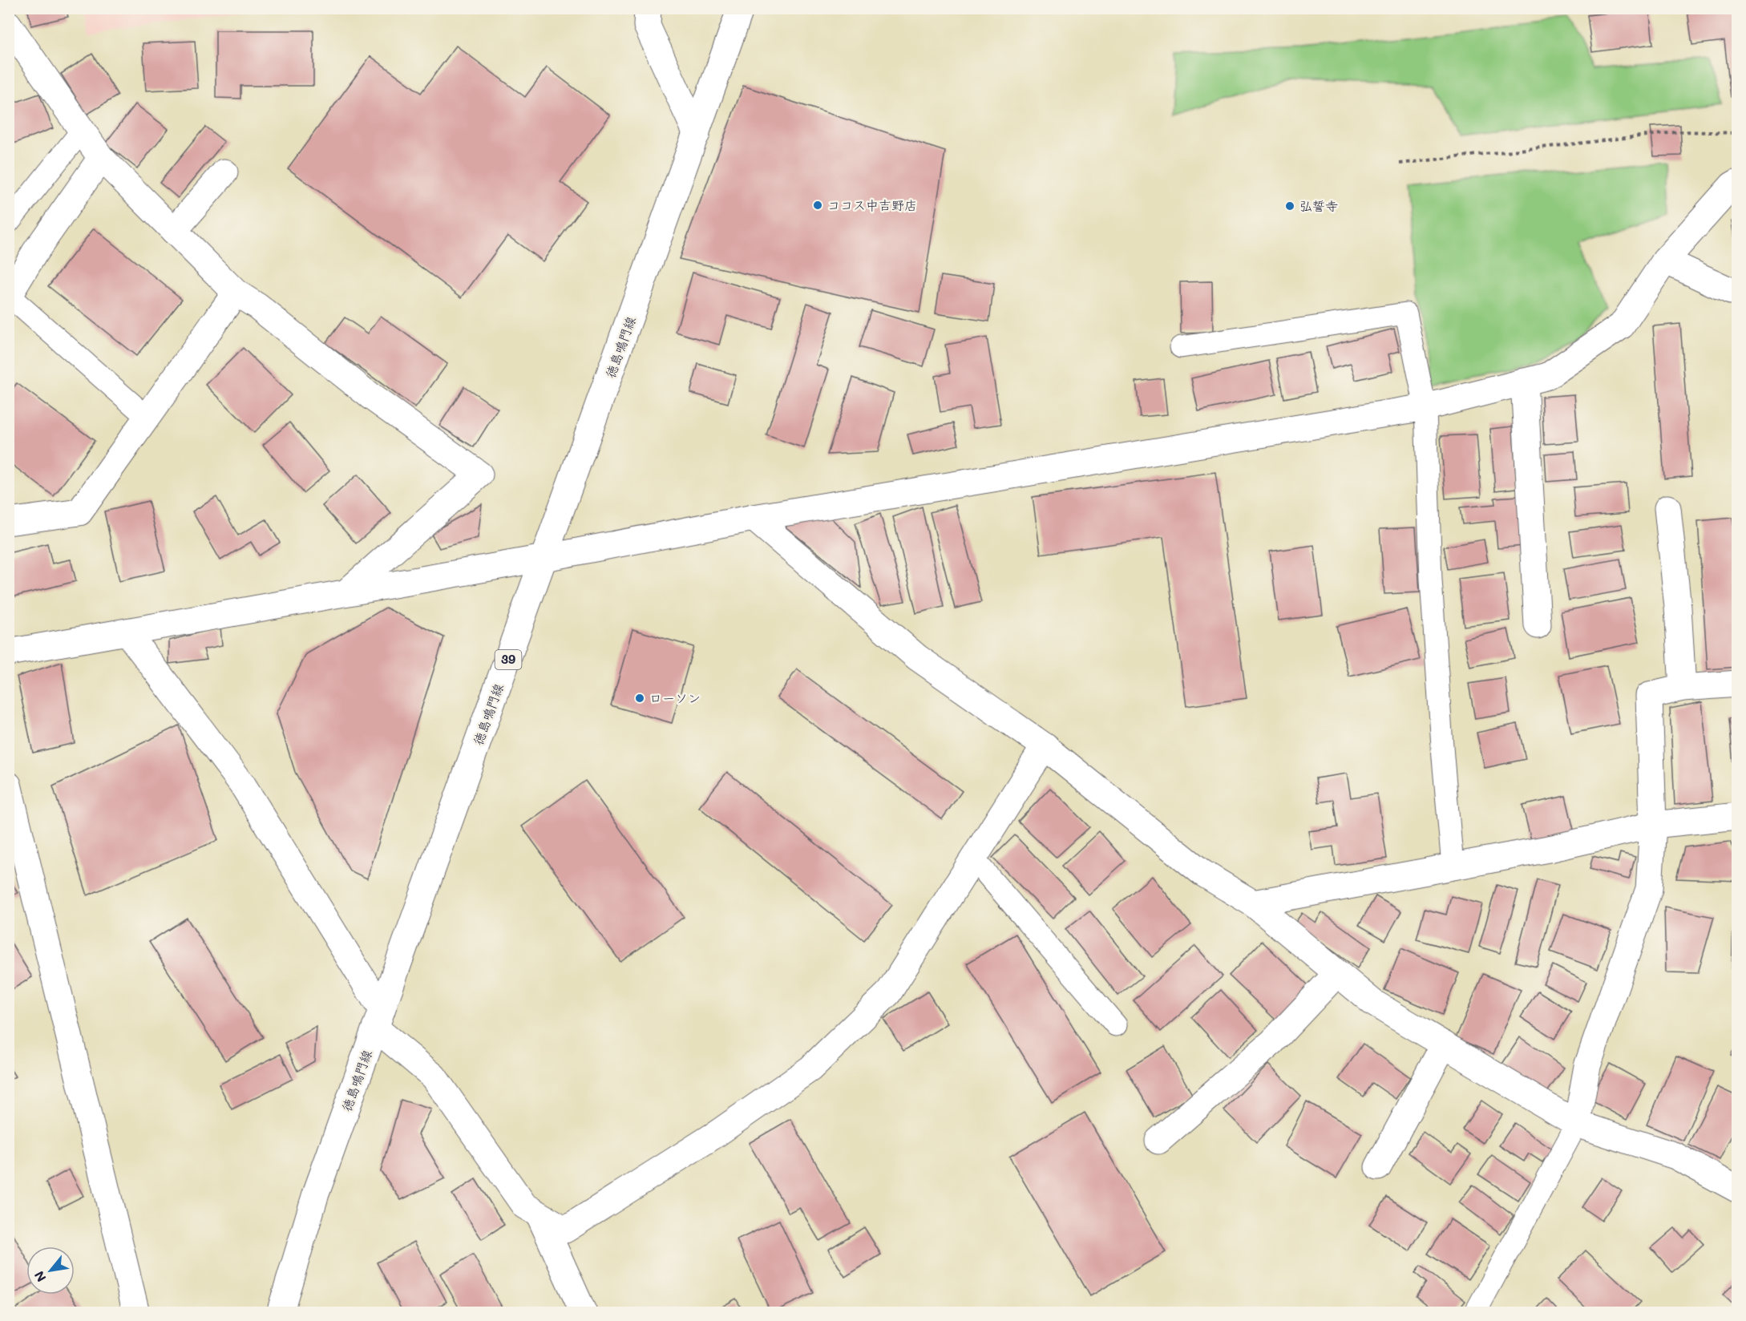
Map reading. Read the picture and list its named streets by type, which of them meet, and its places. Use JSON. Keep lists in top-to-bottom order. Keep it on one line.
{"streets":{"street":["徳島鳴門線","39"]},"places":["ココス中吉野店","弘誓寺","ローソン"],"north":"bottom left"}
